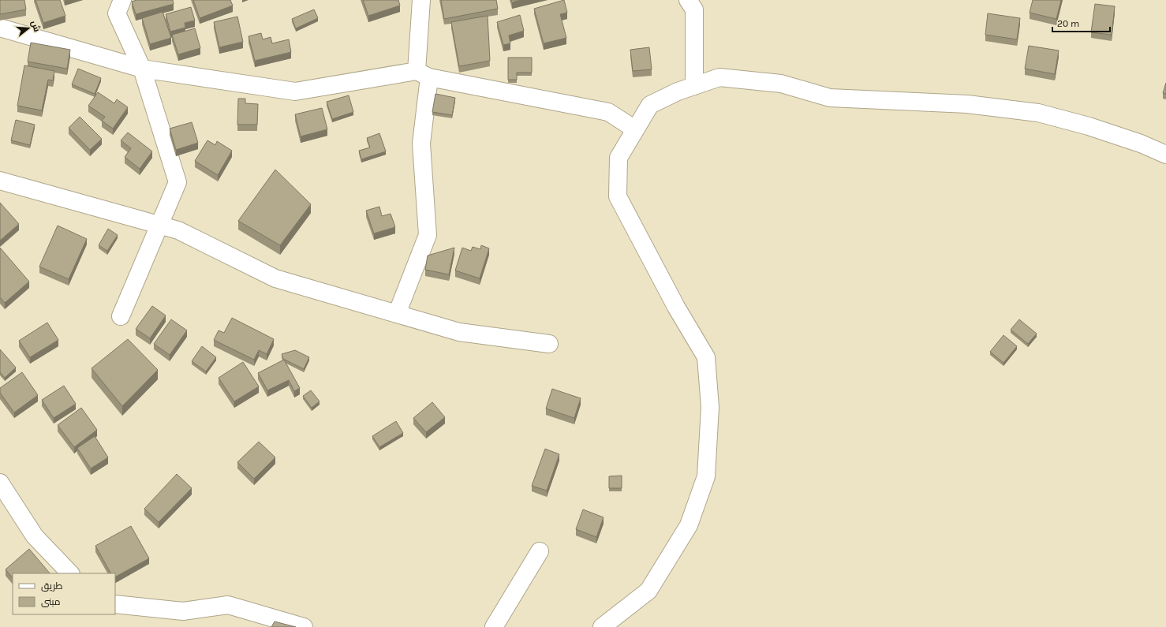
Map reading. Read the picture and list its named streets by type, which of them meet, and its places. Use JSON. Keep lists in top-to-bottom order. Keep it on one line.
{"legend":["طريق","مبنى"],"scale_bar":"20 m","north":"right"}
